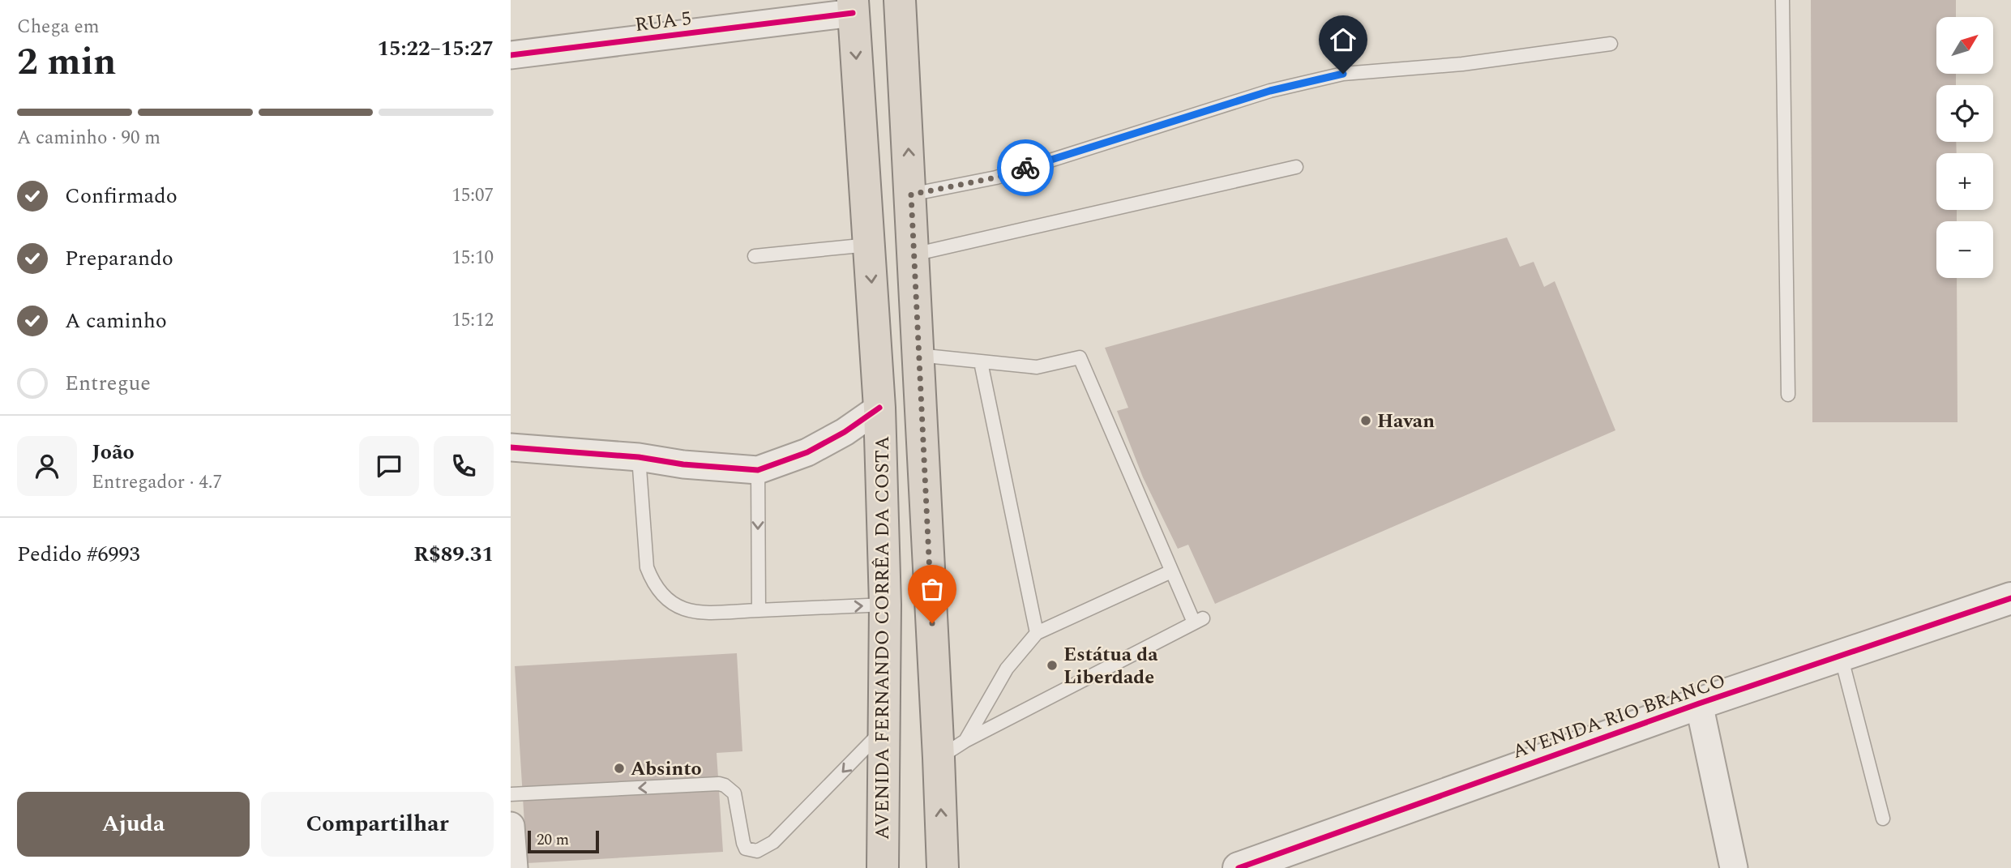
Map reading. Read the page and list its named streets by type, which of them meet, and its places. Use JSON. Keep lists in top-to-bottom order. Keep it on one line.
{"streets":{"highway":["AVENIDA FERNANDO CORRÊA DA COSTA"],"street":["RUA 5","AVENIDA RIO BRANCO"]},"crossings":[["RUA 5","AVENIDA FERNANDO CORRÊA DA COSTA"]],"places":["Havan","Estátua da Liberdade","Absinto"],"scale_bar":"20 m","north":"top right","page":{"heading":["2 min","Chega em","15:22–15:27"],"panel":["João","Entregador · 4.7","Pedido #6993","R$89.31"],"map_buttons":["+","−"],"bar":"A caminho · 90 m","list":[["Confirmado","15:07"],["Preparando","15:10"],["A caminho","15:12"],"Entregue"],"buttons":["Ajuda","Compartilhar"],"scale":"20 m"}}
